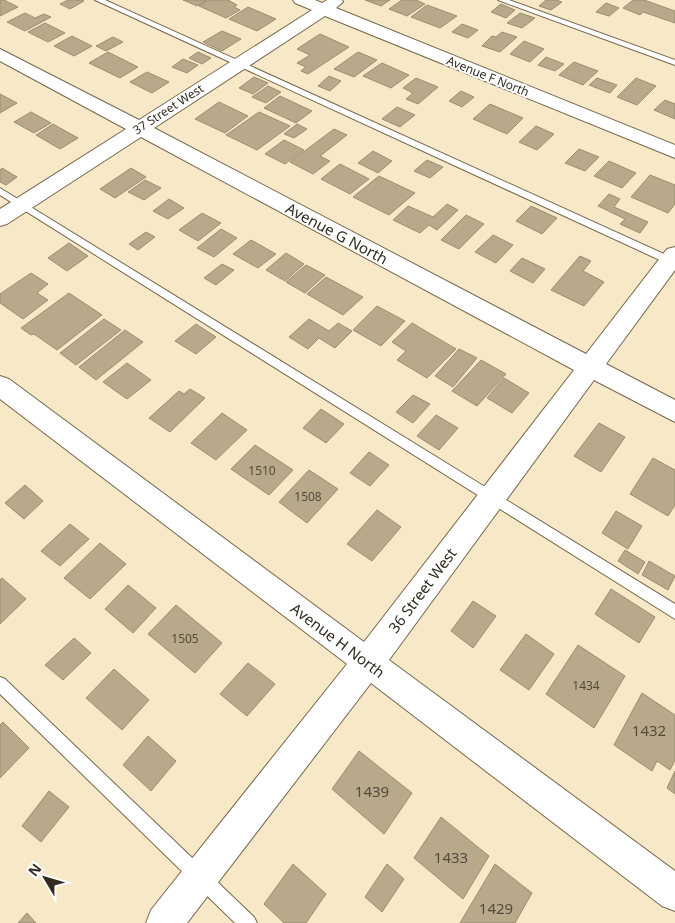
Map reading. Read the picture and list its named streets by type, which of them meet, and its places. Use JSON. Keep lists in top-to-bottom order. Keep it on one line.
{"streets":{"street":["Avenue F North","37 Street West","Avenue G North","36 Street West","Avenue H North"]},"crossings":[["Avenue F North","37 Street West"],["37 Street West","Avenue G North"],["Avenue G North","36 Street West"],["36 Street West","Avenue H North"]],"house_numbers":["1510","1508","1505","1434","1432","1439","1433","1429"],"north":"top left"}
